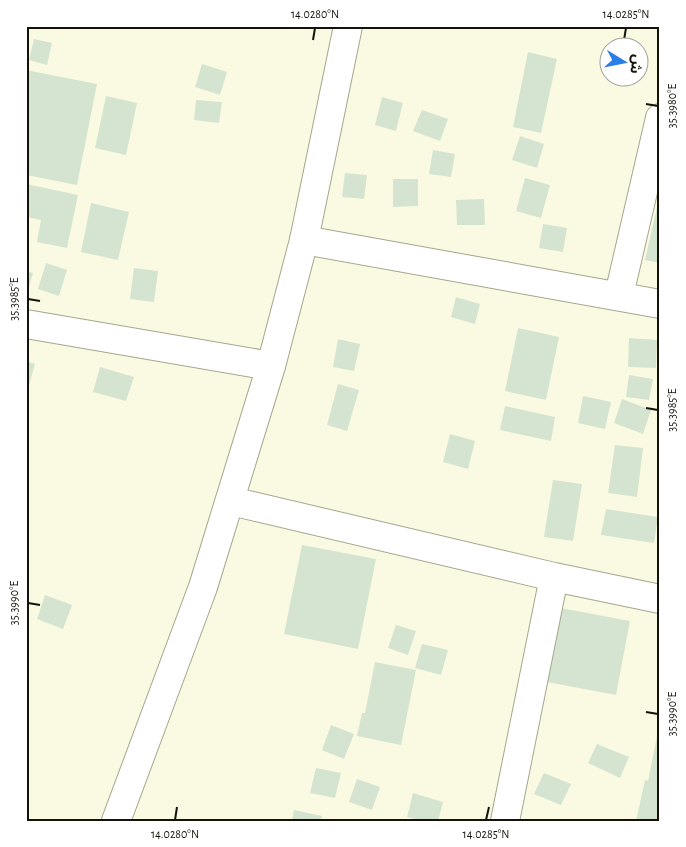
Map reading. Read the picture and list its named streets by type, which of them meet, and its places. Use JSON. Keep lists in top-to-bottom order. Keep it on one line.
{"north":"right","coordinates":["14.0280°N","14.0285°N","35.3980°E","35.3985°E","35.3990°E"]}
